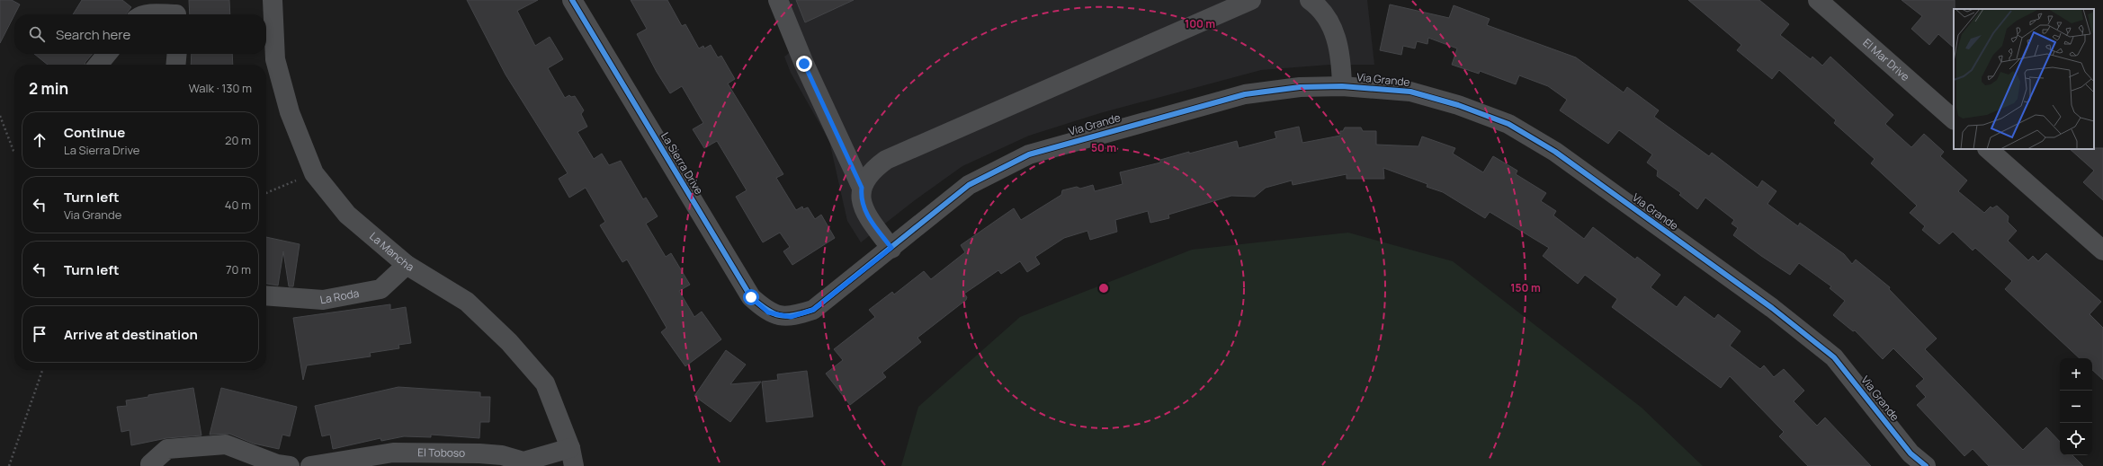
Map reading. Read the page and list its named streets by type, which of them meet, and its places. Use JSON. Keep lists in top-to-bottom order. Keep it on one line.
{"streets":{"street":["El Mar Drive","Via Grande","La Sierra Drive","La Mancha","La Roda","El Toboso"]},"crossings":[["Via Grande","La Sierra Drive"],["La Mancha","La Roda"],["La Mancha","El Toboso"]],"page":{"search":"Search here","heading":["2 min","Walk · 130 m"],"list":[["Continue","La Sierra Drive","20 m"],["Turn left","Via Grande","40 m"],["Turn left","70 m"],"Arrive at destination"],"map_buttons":["+","−"]},"rings":["100 m","50 m","150 m"]}
